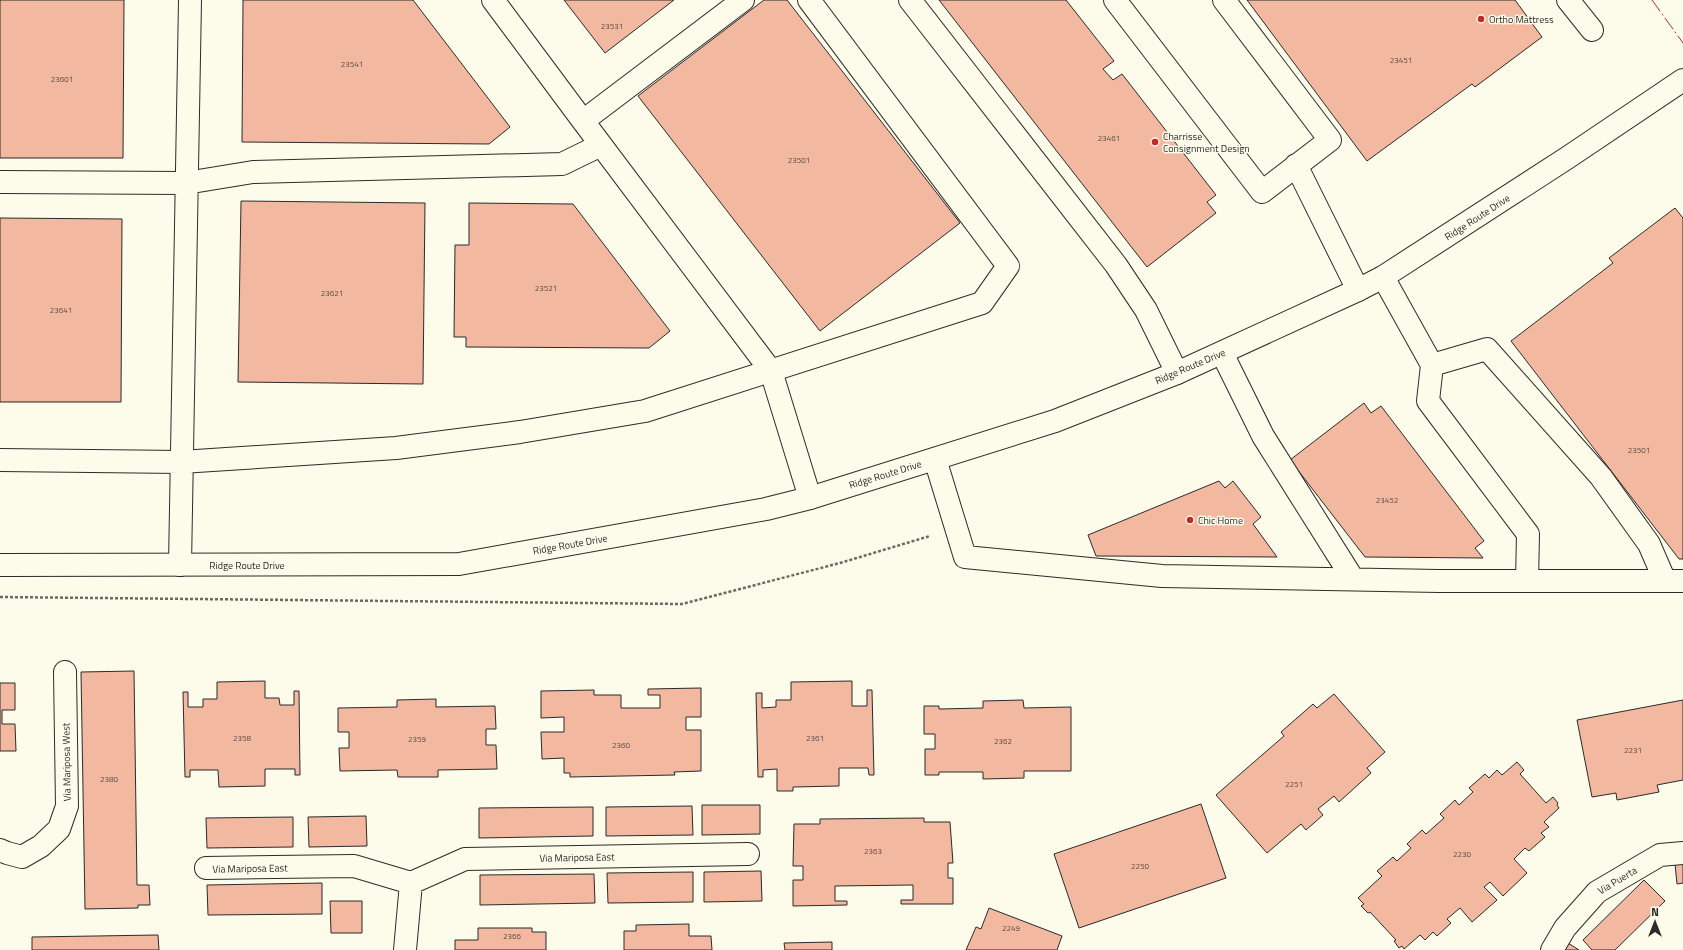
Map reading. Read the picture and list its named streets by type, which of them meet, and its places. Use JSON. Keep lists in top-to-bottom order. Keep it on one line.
{"streets":{"main road":["Ridge Route Drive","Via Mariposa West","Via Mariposa East","Via Puerta"]},"places":["Ortho Mattress","Charrisse Consignment Design","Chic Home"],"house_numbers":["23531","23451","23541","23601","23461","23501","23521","23621","23641","23501","23452","2358","2361","2359","2362","2360","2231","2380","2251","2363","2230","2250","2249","2366"],"north":"top"}
